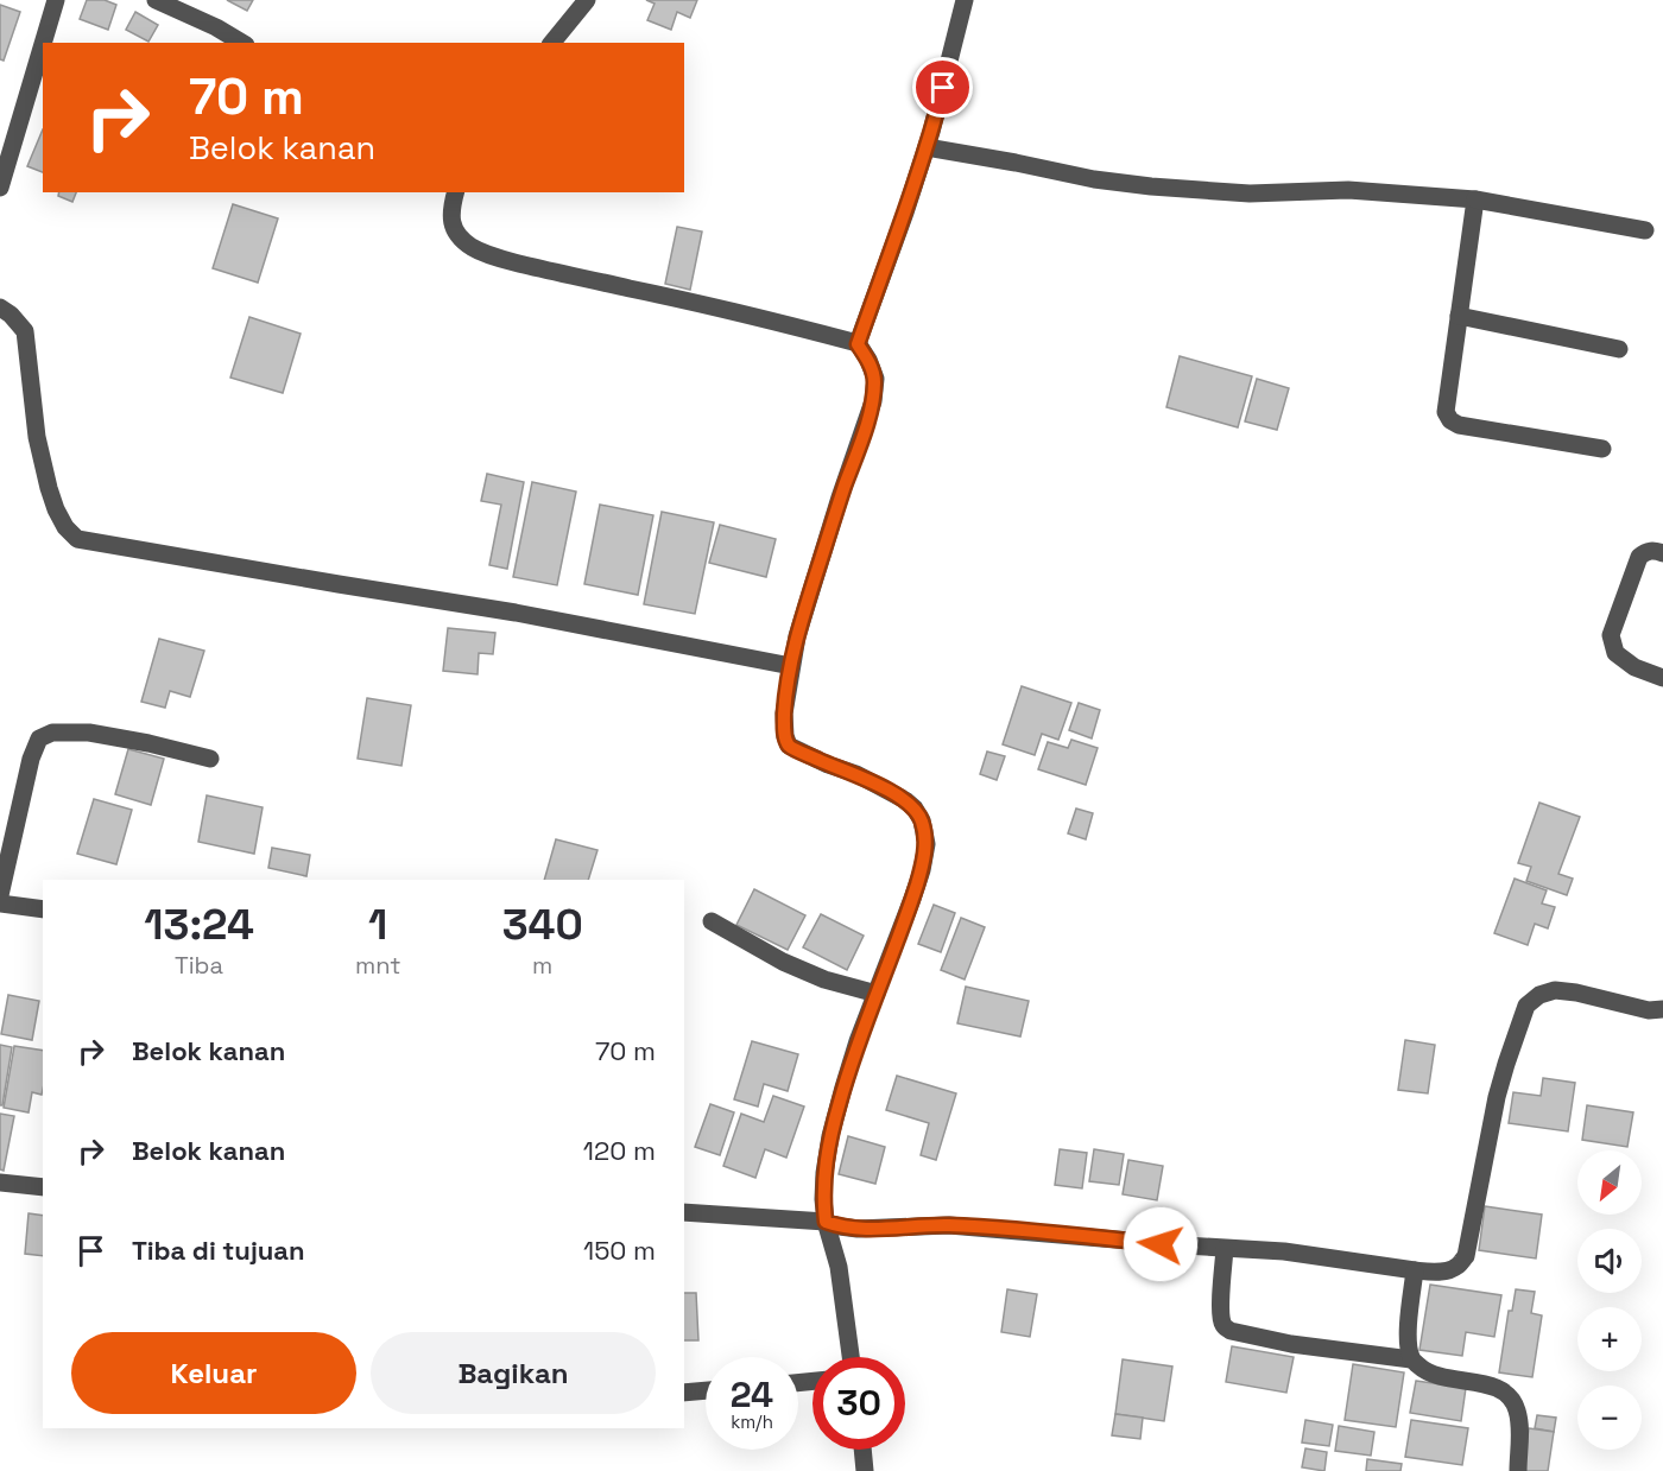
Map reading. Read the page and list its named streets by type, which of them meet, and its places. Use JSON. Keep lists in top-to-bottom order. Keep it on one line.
{"north":"bottom left","page":{"turn":["70 m","Belok kanan"],"eta":["13:24","Tiba","1","mnt","340","m"],"list":[{"name":"Belok kanan","value":"70 m"},{"name":"Belok kanan","value":"120 m"},{"name":"Tiba di tujuan","value":"150 m"}],"map_buttons":["+","−"],"buttons":["Keluar","Bagikan"],"speed":"24 km/h","limit":"30"}}
